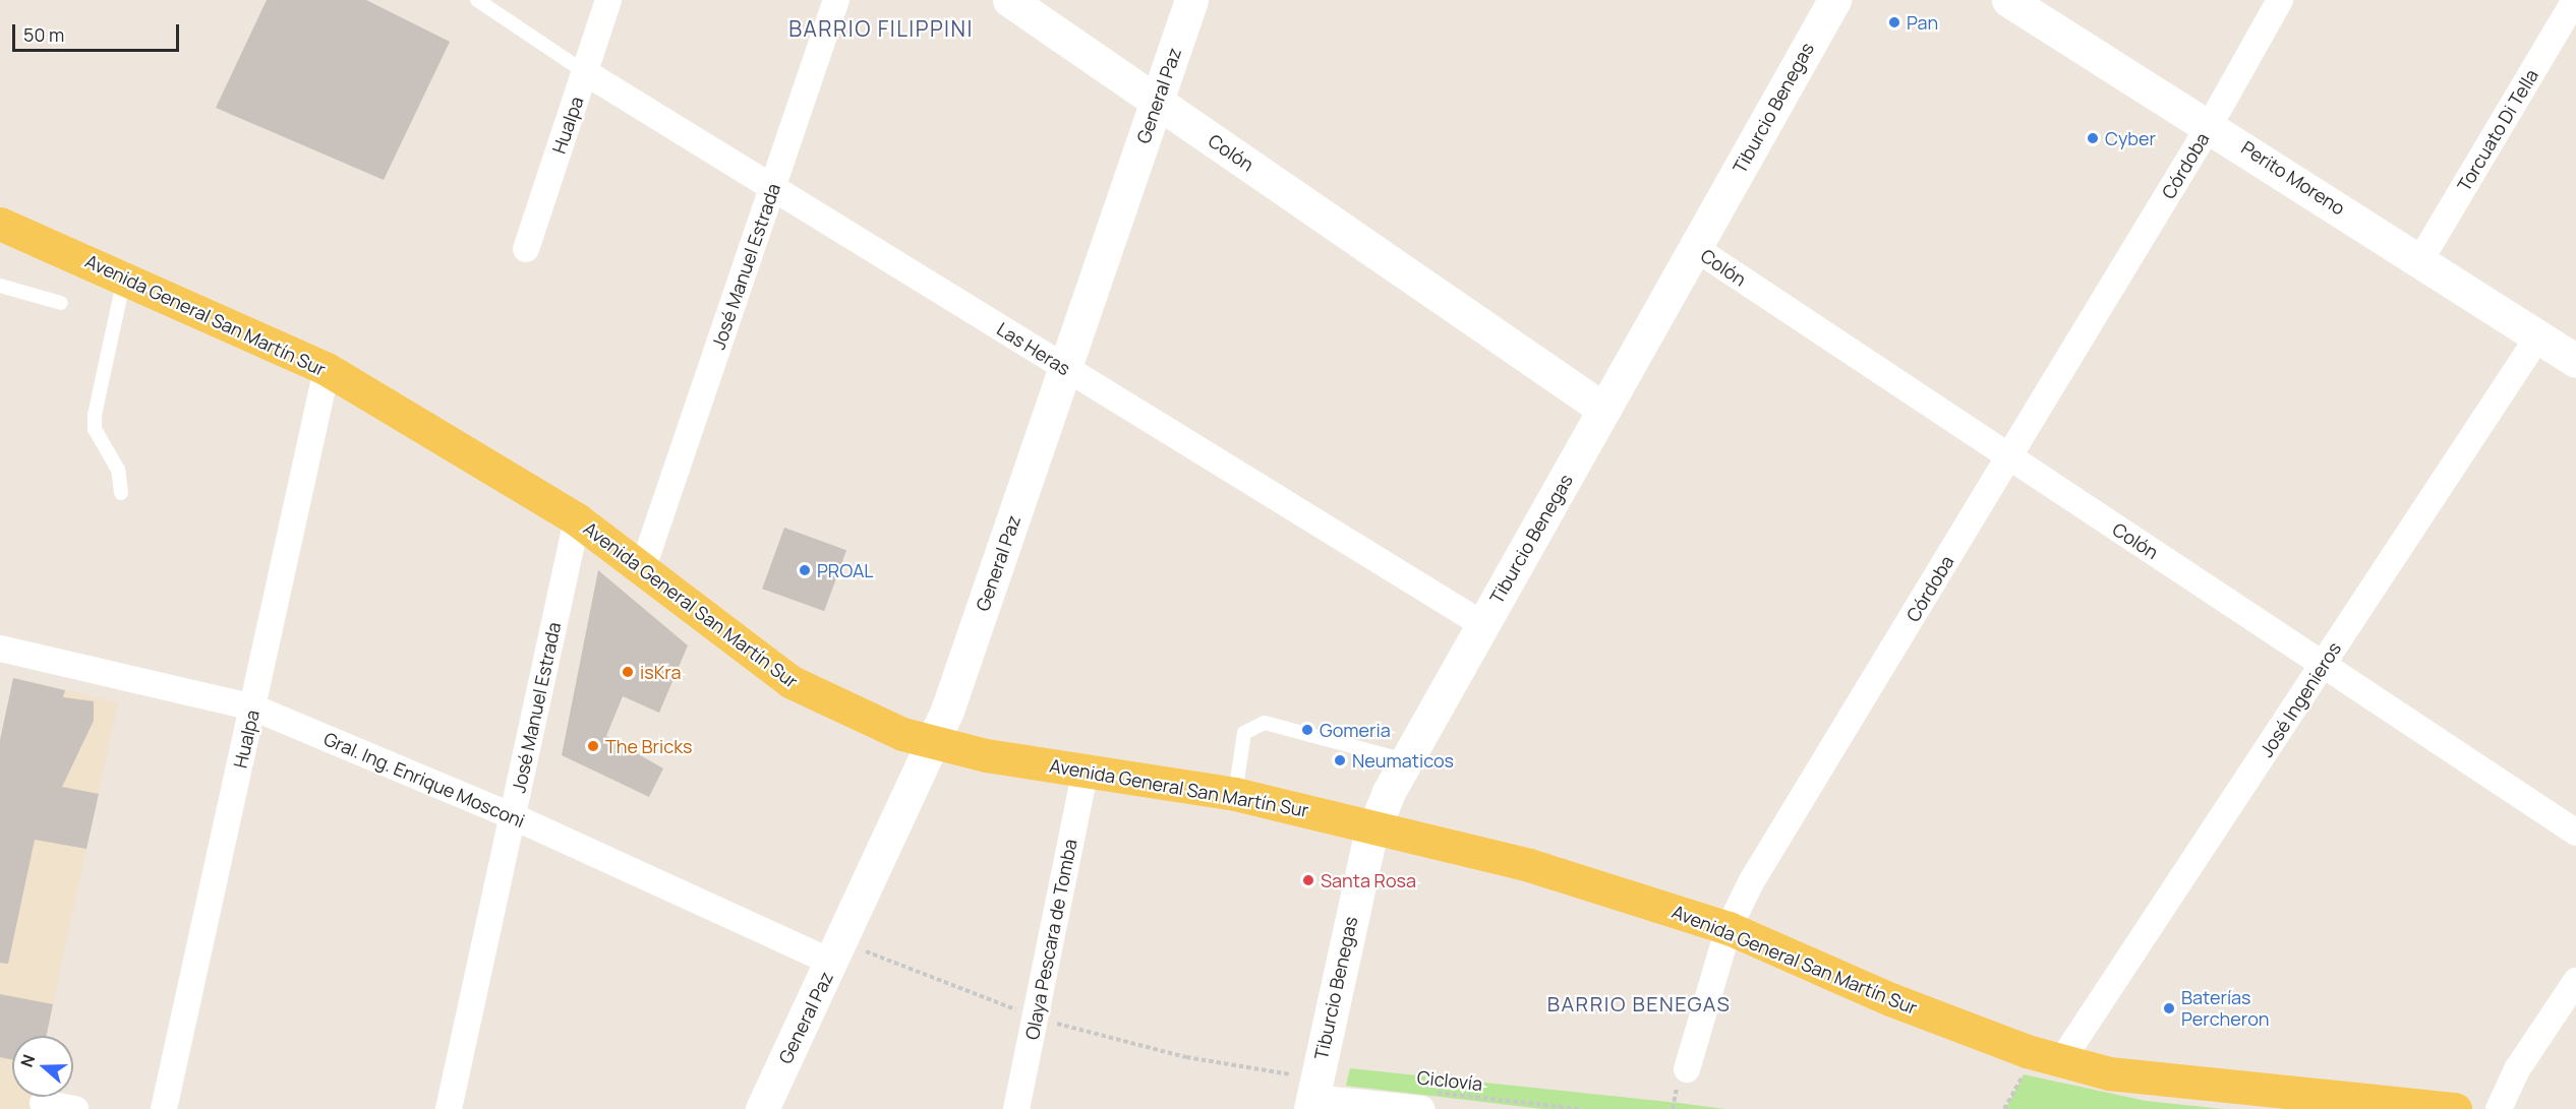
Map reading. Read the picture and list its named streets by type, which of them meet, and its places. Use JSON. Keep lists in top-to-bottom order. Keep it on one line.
{"streets":{"main road":["Avenida General San Martín Sur"],"street":["General Paz","Tiburcio Benegas","Hualpa","Torcuato Di Tella","Colón","Córdoba","Perito Moreno","José Manuel Estrada","Las Heras","José Ingenieros","Gral. Ing. Enrique Mosconi","Olaya Pescara de Tomba"],"path":["Ciclovía"]},"crossings":[["General Paz","Colón"],["General Paz","Avenida General San Martín Sur"],["General Paz","Las Heras"],["General Paz","Gral. Ing. Enrique Mosconi"],["Tiburcio Benegas","Colón"],["Tiburcio Benegas","Avenida General San Martín Sur"],["Tiburcio Benegas","Las Heras"],["Hualpa","Avenida General San Martín Sur"],["Hualpa","Las Heras"],["Hualpa","Gral. Ing. Enrique Mosconi"],["Torcuato Di Tella","Perito Moreno"],["Colón","Córdoba"],["Colón","José Ingenieros"],["Córdoba","Perito Moreno"],["Córdoba","Avenida General San Martín Sur"],["Perito Moreno","José Ingenieros"],["José Manuel Estrada","Avenida General San Martín Sur"],["José Manuel Estrada","Las Heras"],["José Manuel Estrada","Gral. Ing. Enrique Mosconi"],["Avenida General San Martín Sur","José Ingenieros"],["Avenida General San Martín Sur","Olaya Pescara de Tomba"]],"districts":["BARRIO FILIPPINI","BARRIO BENEGAS"],"places":["Pan","Cyber","PROAL","isKra","Gomeria","The Bricks","Neumaticos","Santa Rosa","Baterías Percheron"],"scale_bar":"50 m","north":"left"}
